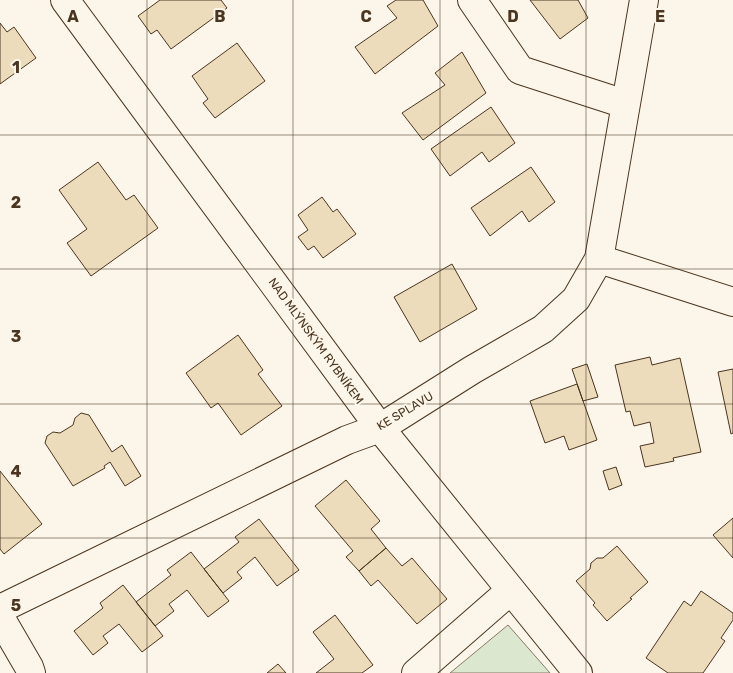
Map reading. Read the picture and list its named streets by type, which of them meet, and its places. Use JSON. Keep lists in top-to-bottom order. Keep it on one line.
{"streets":{"street":["NAD MLÝNSKÝM RYBNÍKEM","KE SPLAVU"]},"crossings":[["NAD MLÝNSKÝM RYBNÍKEM","KE SPLAVU"]],"grid":{"columns":["A","B","C","D","E"],"rows":["1","2","3","4","5"]}}
